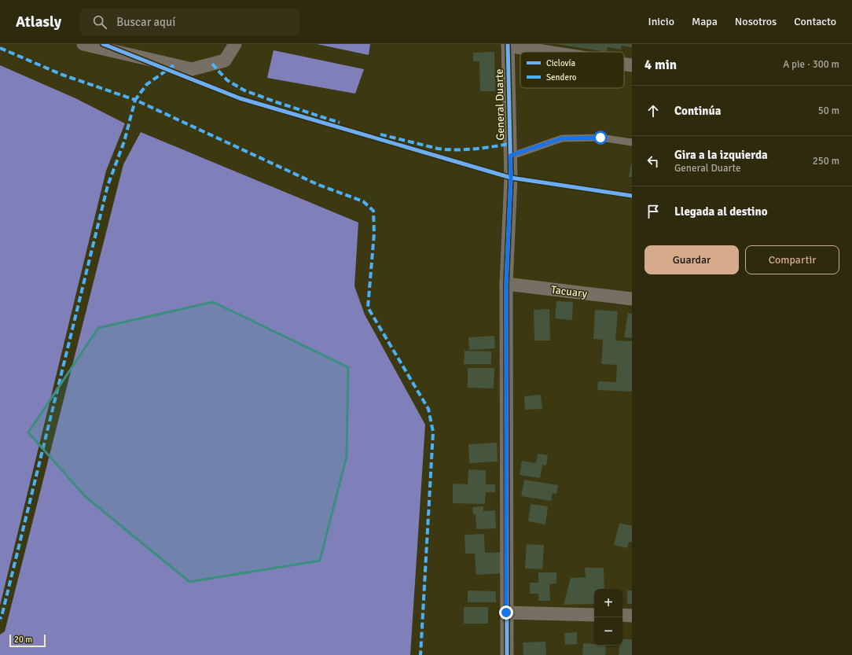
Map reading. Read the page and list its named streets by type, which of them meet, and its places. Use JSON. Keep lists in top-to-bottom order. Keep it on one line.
{"streets":{"street":["General Duarte","Tacuary"]},"crossings":[["General Duarte","Tacuary"]],"legend":["Ciclovía","Sendero"],"scale_bar":"20 m","page":{"header":"Atlasly","search":"Buscar aquí","nav":["Inicio","Mapa","Nosotros","Contacto"],"heading":["4 min","A pie · 300 m"],"list":[["Continúa","50 m"],["Gira a la izquierda","General Duarte","250 m"],"Llegada al destino"],"buttons":["Guardar","Compartir"],"map_buttons":["+","−"],"scale":"20 m"}}
